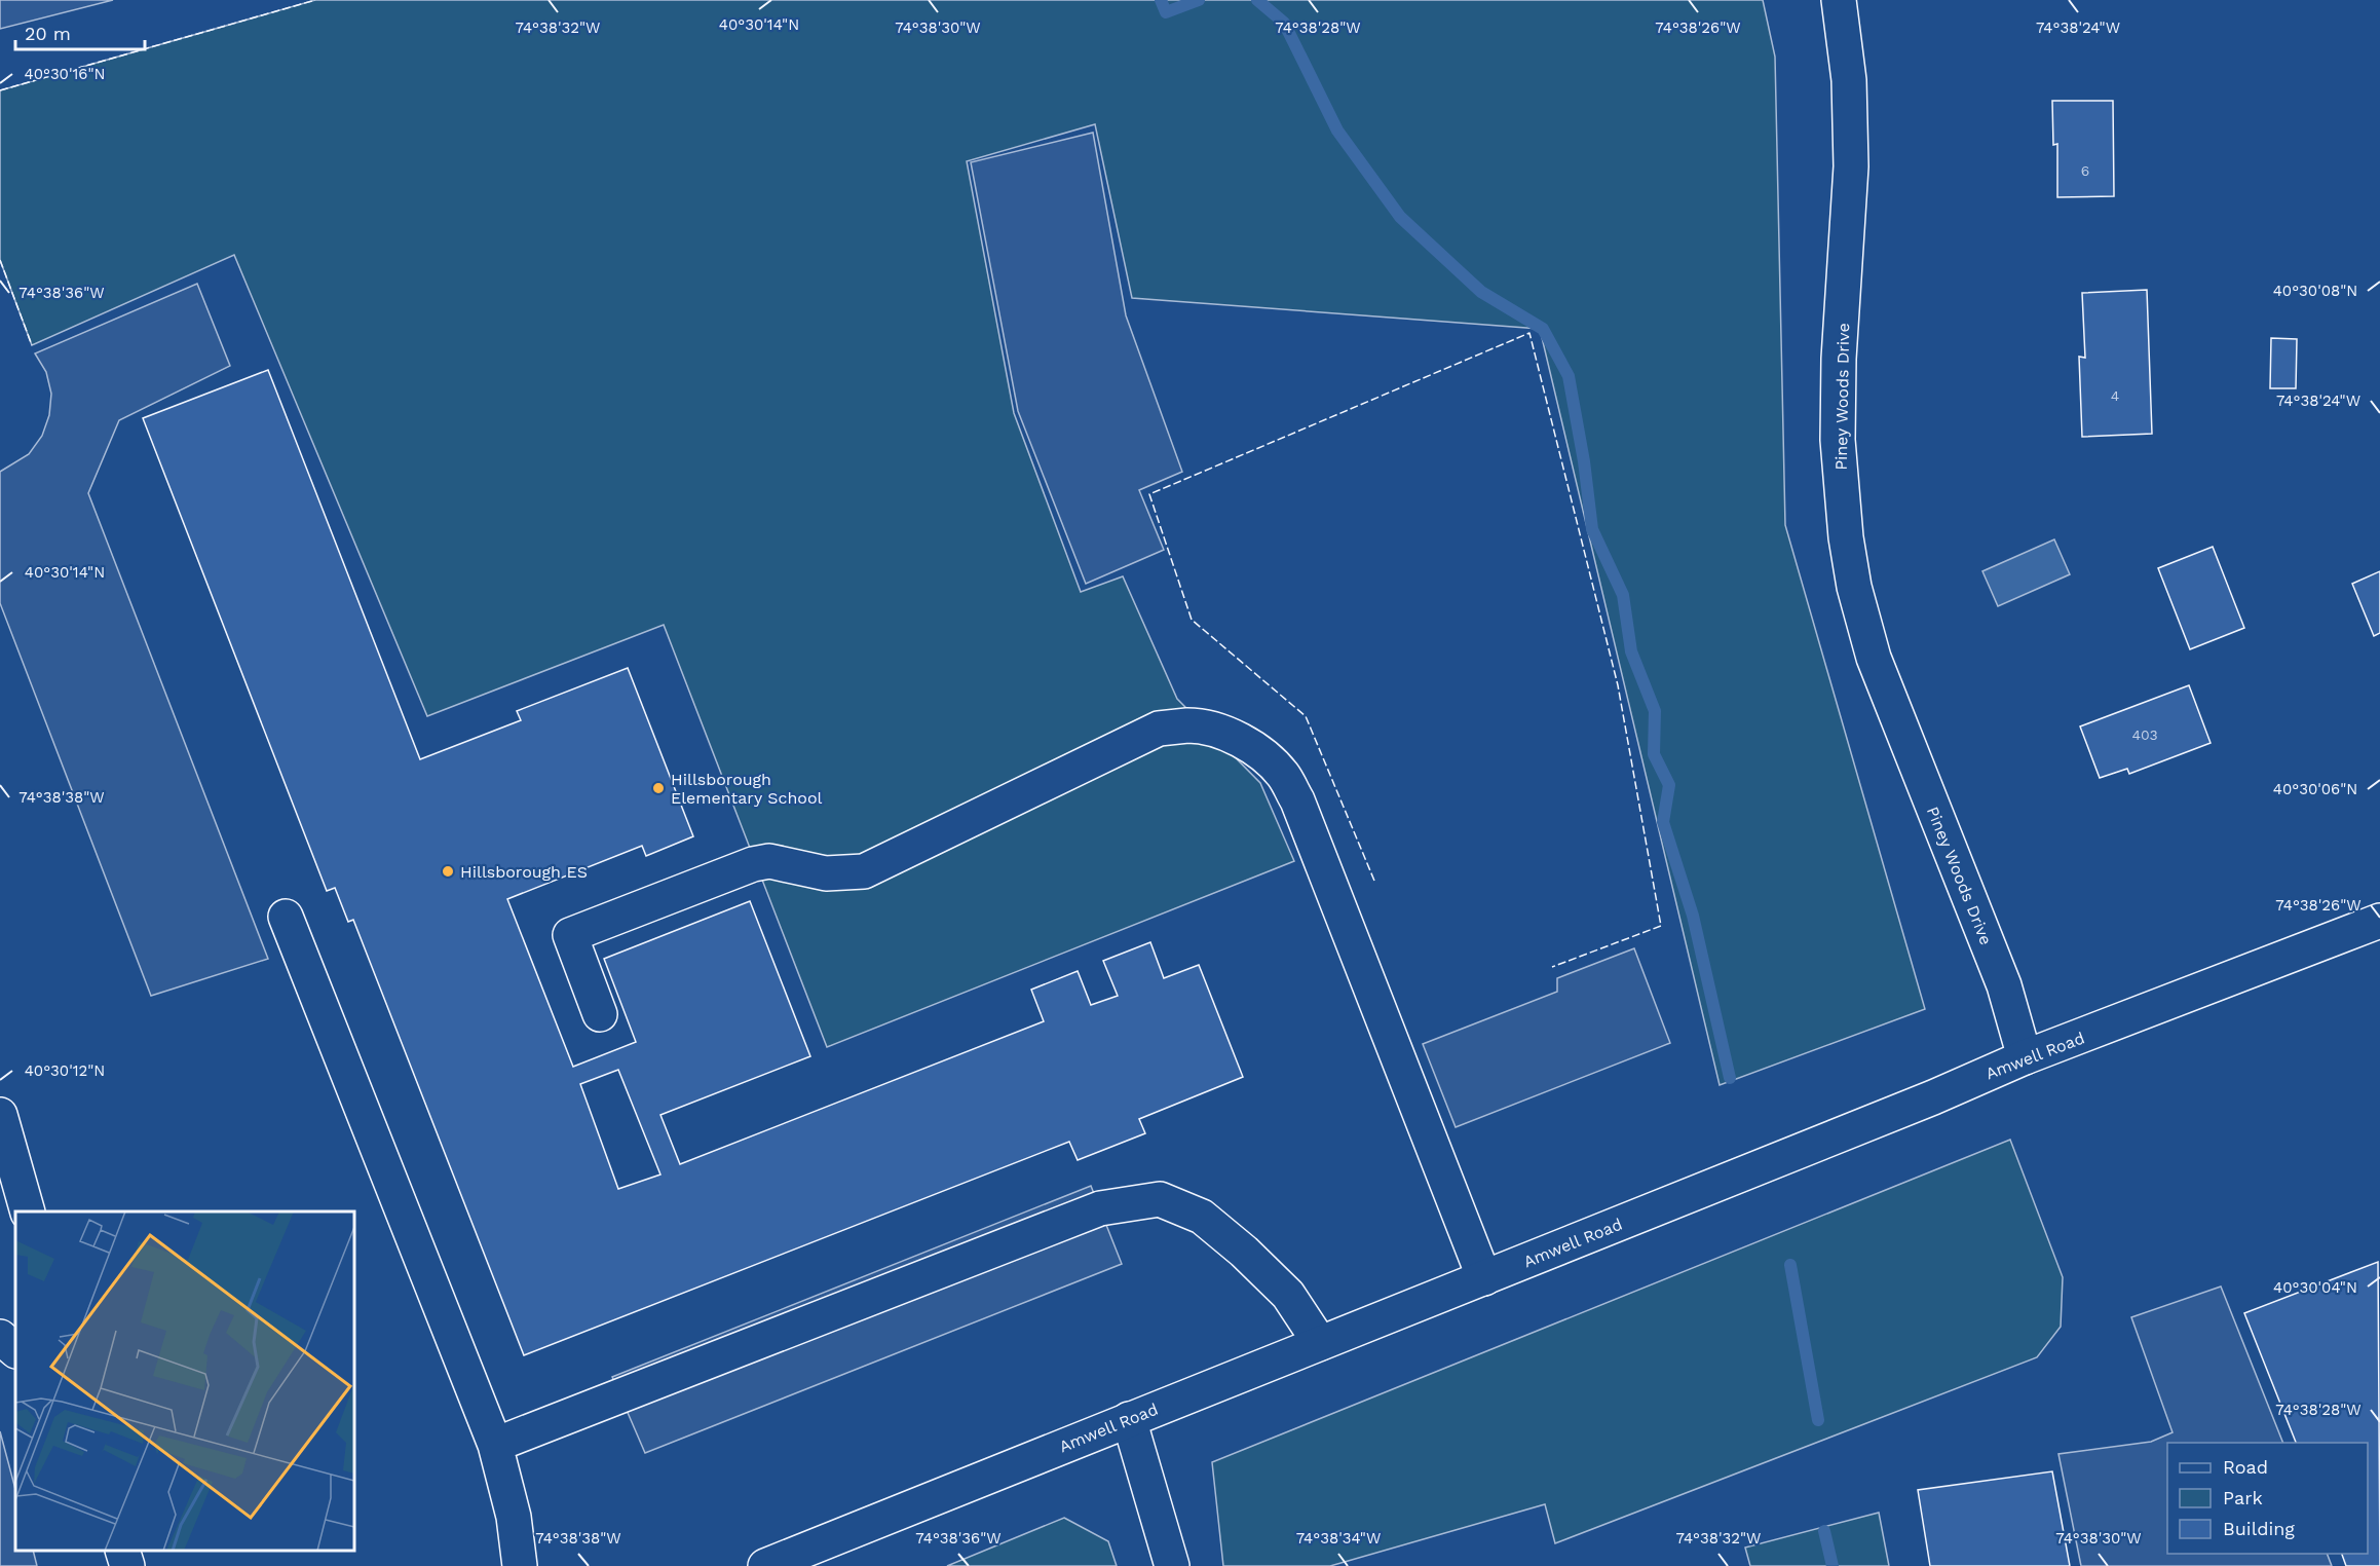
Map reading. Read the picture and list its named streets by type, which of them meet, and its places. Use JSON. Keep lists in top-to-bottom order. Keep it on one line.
{"streets":{"main road":["Piney Woods Drive","Amwell Road"]},"crossings":[["Piney Woods Drive","Amwell Road"]],"places":["Hillsborough Elementary School","Hillsborough ES"],"house_numbers":["6","4","403"],"legend":["Road","Park","Building"],"scale_bar":"20 m","coordinates":["40°30'14\"N","74°38'32\"W","74°38'30\"W","74°38'28\"W","74°38'26\"W","74°38'24\"W","40°30'16\"N","40°30'08\"N","74°38'36\"W","40°30'06\"N","74°38'38\"W","40°30'12\"N","40°30'04\"N","74°38'34\"W"]}
